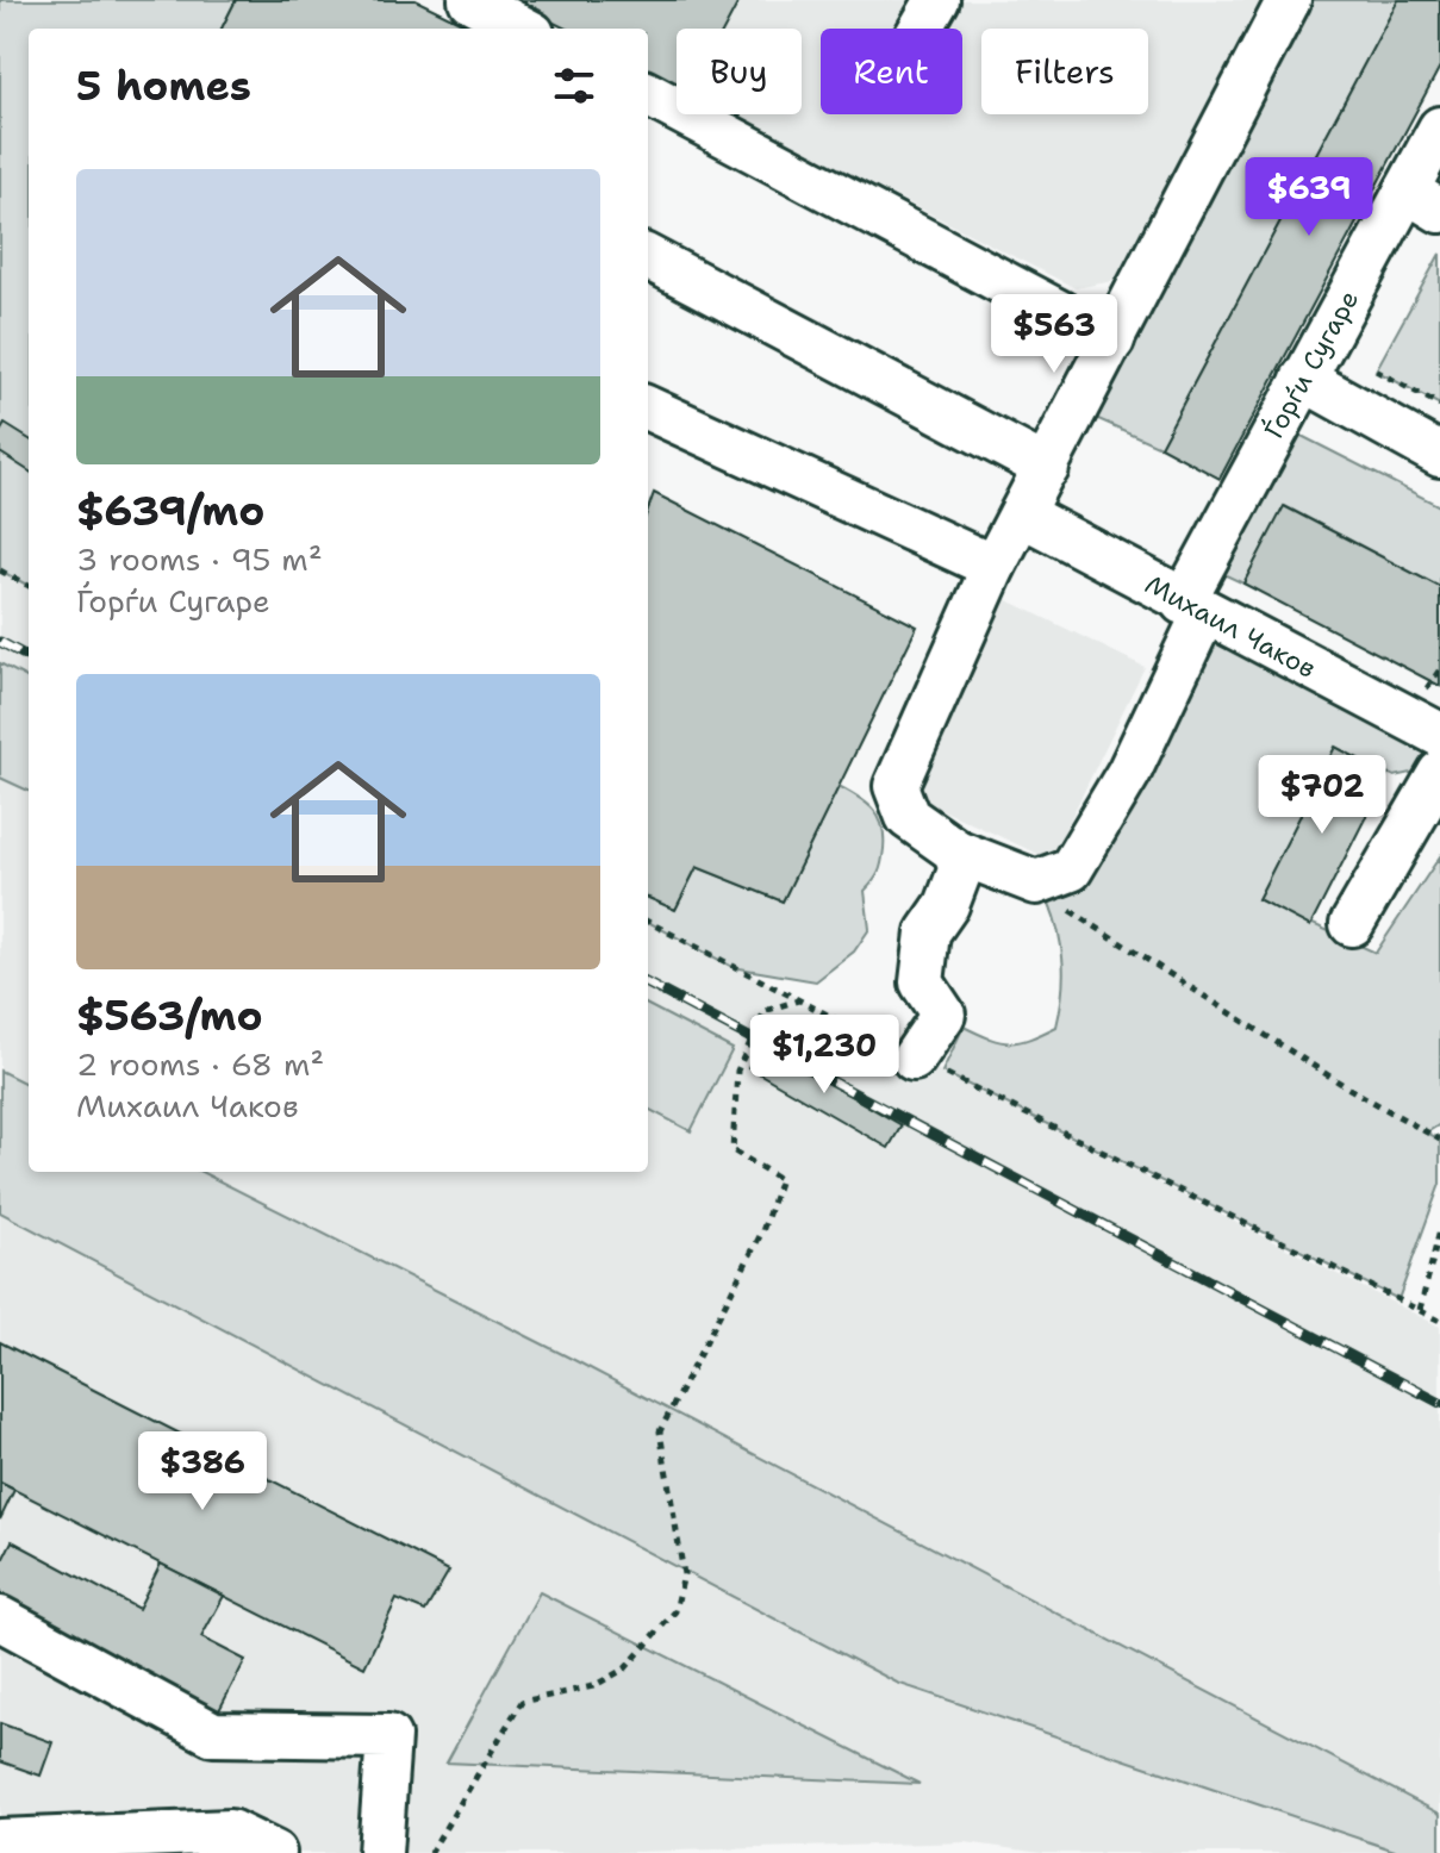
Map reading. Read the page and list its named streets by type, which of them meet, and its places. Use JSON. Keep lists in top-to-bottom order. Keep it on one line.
{"streets":{"street":["Ѓорѓи Сугаре","Михаил Чаков"]},"crossings":[["Ѓорѓи Сугаре","Михаил Чаков"]],"page":{"chip":["Buy","Rent","Filters"],"heading":"5 homes","list":[{"name":"$639/mo","note":"3 rooms · 95 m² · Ѓорѓи Сугаре"},{"name":"$563/mo","note":"2 rooms · 68 m² · Михаил Чаков"}],"price":["$639","$563","$702","$1,230","$386"]}}
